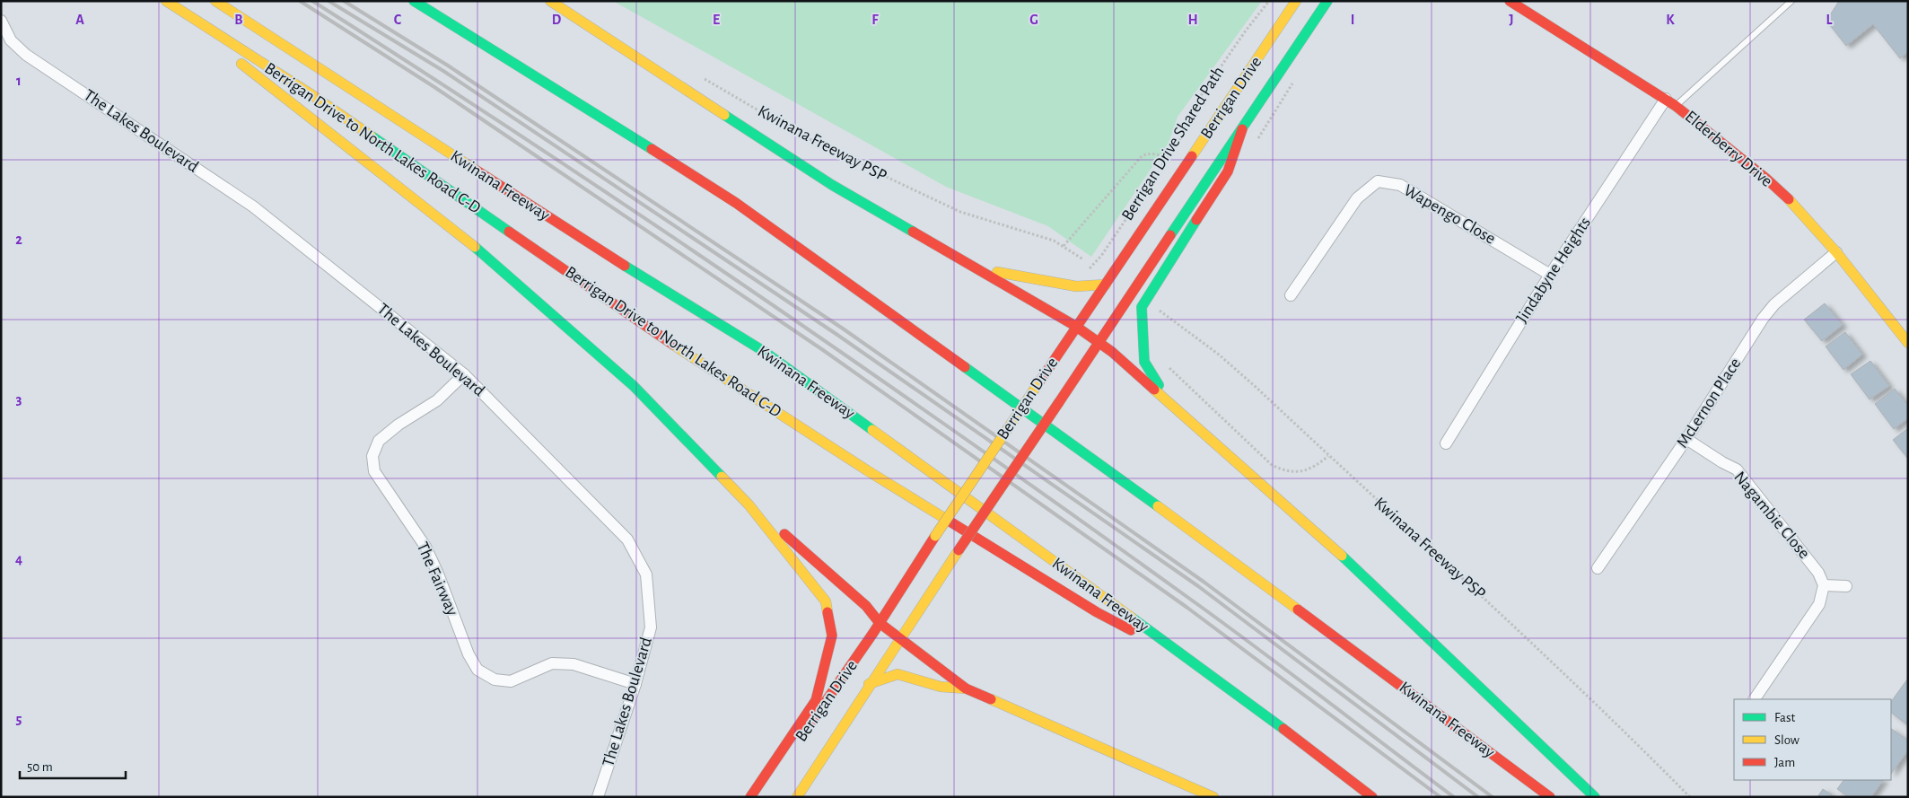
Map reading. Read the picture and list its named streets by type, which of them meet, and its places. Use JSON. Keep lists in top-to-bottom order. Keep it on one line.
{"streets":{"main road":["Berrigan Drive","Berrigan Drive to North Lakes Road C-D","Elderberry Drive","Kwinana Freeway"],"street":["The Lakes Boulevard","Wapengo Close","Jindabyne Heights","McLernon Place","Nagambie Close","The Fairway"],"path":["Kwinana Freeway PSP","Berrigan Drive Shared Path"]},"crossings":[["The Lakes Boulevard","The Fairway"],["Berrigan Drive to North Lakes Road C-D","Kwinana Freeway"],["Elderberry Drive","Jindabyne Heights"],["Elderberry Drive","McLernon Place"],["Wapengo Close","Jindabyne Heights"],["McLernon Place","Nagambie Close"]],"legend":["Fast","Slow","Jam"],"scale_bar":"50 m","grid":{"columns":["A","B","C","D","E","F","G","H","I","J","K","L"],"rows":["1","2","3","4","5"]}}
